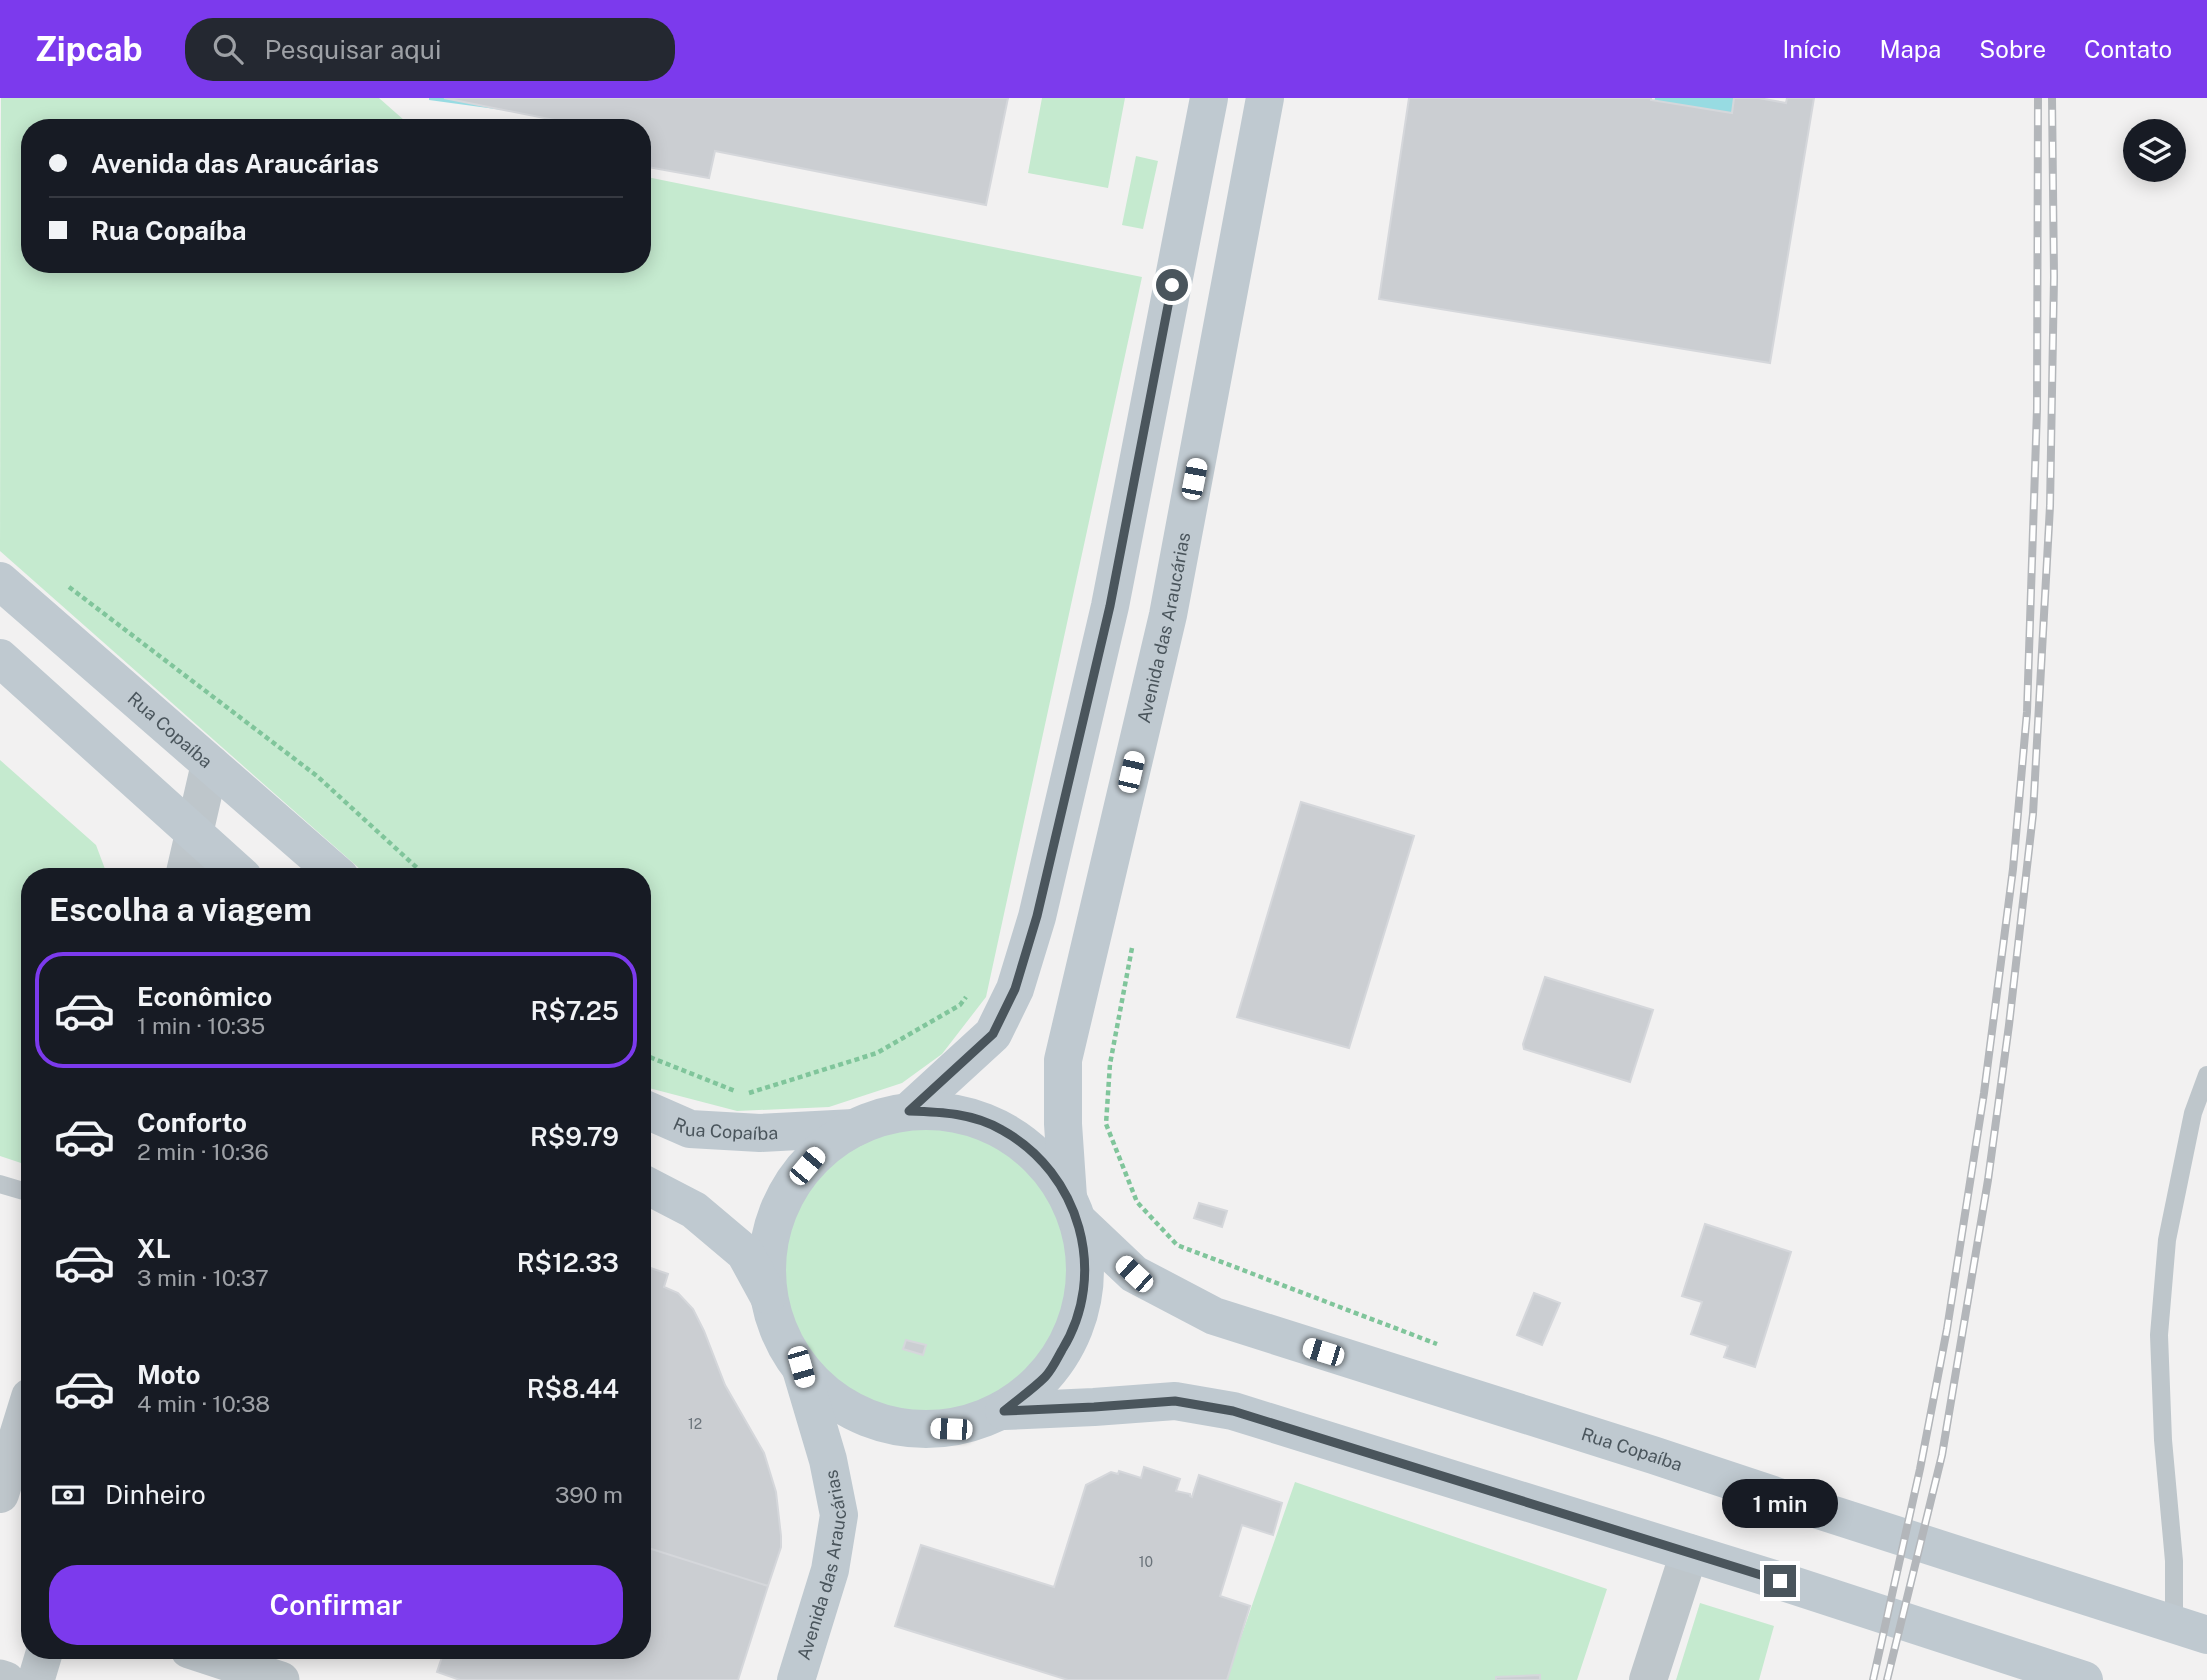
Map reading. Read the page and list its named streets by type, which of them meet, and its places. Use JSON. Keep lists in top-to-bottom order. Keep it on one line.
{"streets":{"main road":["Avenida das Araucárias","Rua Copaíba"]},"crossings":[["Avenida das Araucárias","Rua Copaíba"]],"house_numbers":["12","10"],"page":{"header":"Zipcab","search":"Pesquisar aqui","nav":["Início","Mapa","Sobre","Contato"],"banner":["Avenida das Araucárias","Rua Copaíba"],"heading":"Escolha a viagem","list":[{"name":"Econômico","note":"1 min · 10:35","value":"R$7.25"},{"name":"Conforto","note":"2 min · 10:36","value":"R$9.79"},{"name":"XL","note":"3 min · 10:37","value":"R$12.33"},{"name":"Moto","note":"4 min · 10:38","value":"R$8.44"}],"pay":["Dinheiro","390 m"],"bubble":"1 min","buttons":"Confirmar"}}
